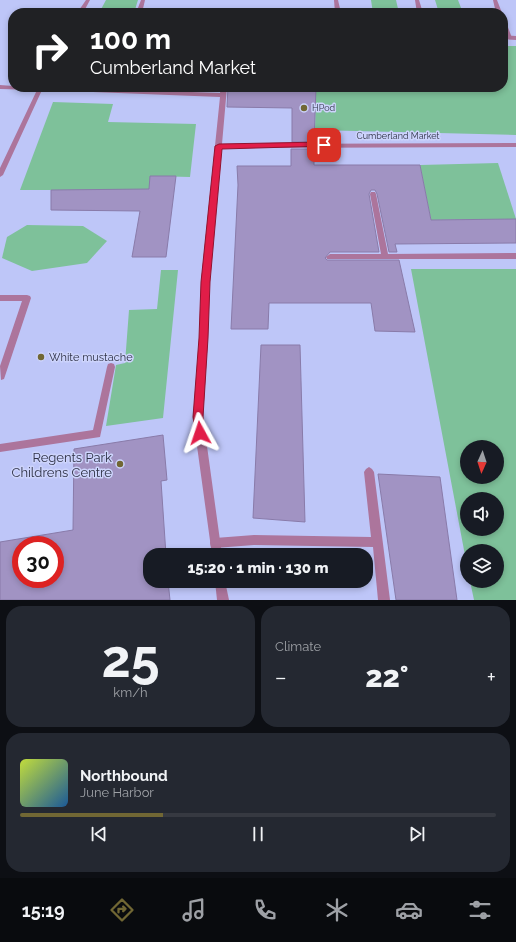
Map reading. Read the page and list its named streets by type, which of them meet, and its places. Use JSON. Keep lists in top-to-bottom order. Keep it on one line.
{"streets":{"street":["Cumberland Market"]},"places":["HPod","White mustache","Regents Park Childrens Centre"],"north":"bottom","page":{"turn":["100 m","Cumberland Market"],"limit":"30","trip":"15:20 · 1 min · 130 m","tile":[["25","km/h"],"Climate"],"heat":["−","22°","+"],"song":["Northbound","June Harbor"],"tabs":"15:19"}}
